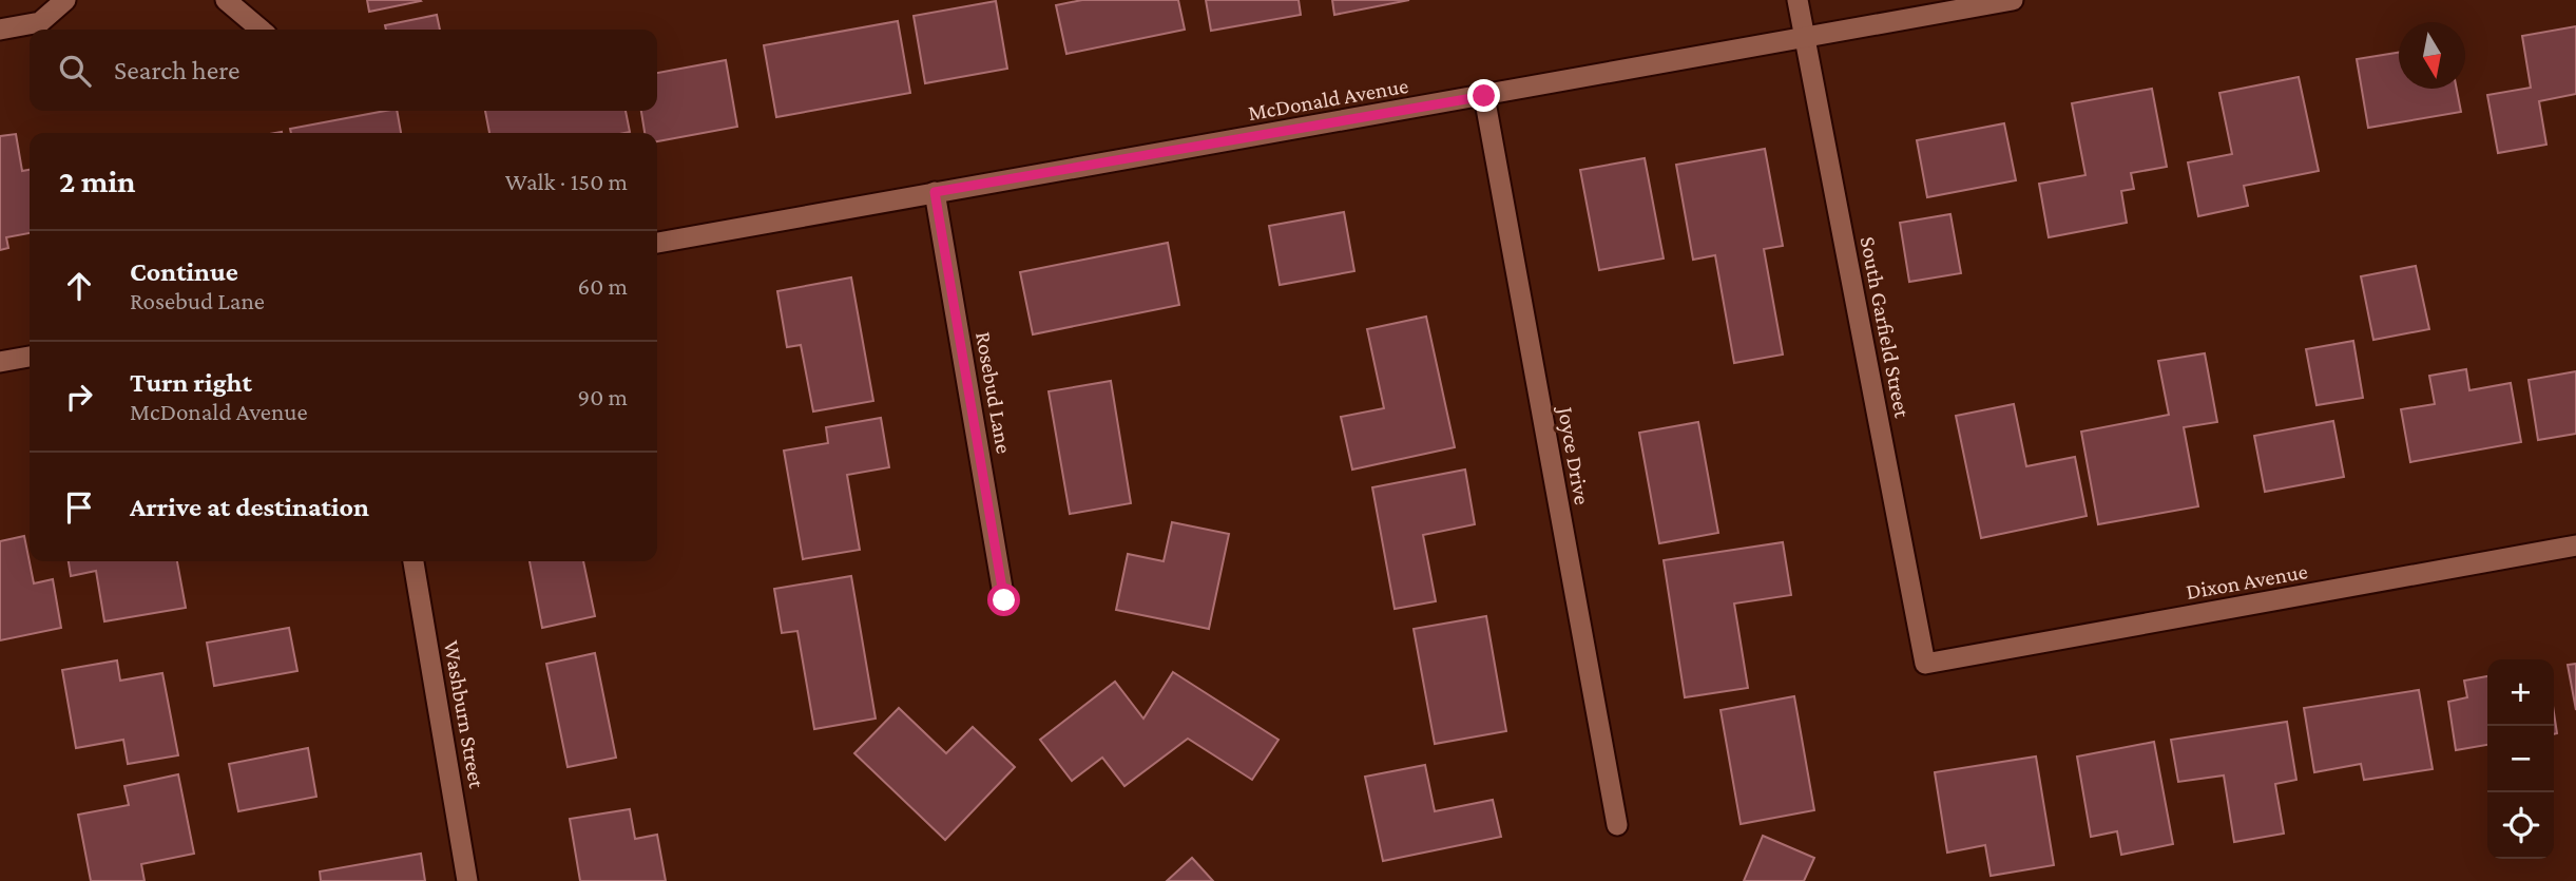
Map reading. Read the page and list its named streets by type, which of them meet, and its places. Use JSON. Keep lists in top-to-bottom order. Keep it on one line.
{"streets":{"street":["McDonald Avenue","South Garfield Street","Rosebud Lane","Joyce Drive","Dixon Avenue","Washburn Street"]},"crossings":[["McDonald Avenue","South Garfield Street"],["McDonald Avenue","Rosebud Lane"],["McDonald Avenue","Joyce Drive"],["South Garfield Street","Dixon Avenue"]],"north":"bottom","page":{"search":"Search here","heading":["2 min","Walk · 150 m"],"list":[["Continue","Rosebud Lane","60 m"],["Turn right","McDonald Avenue","90 m"],"Arrive at destination"],"map_buttons":["+","−"]}}
